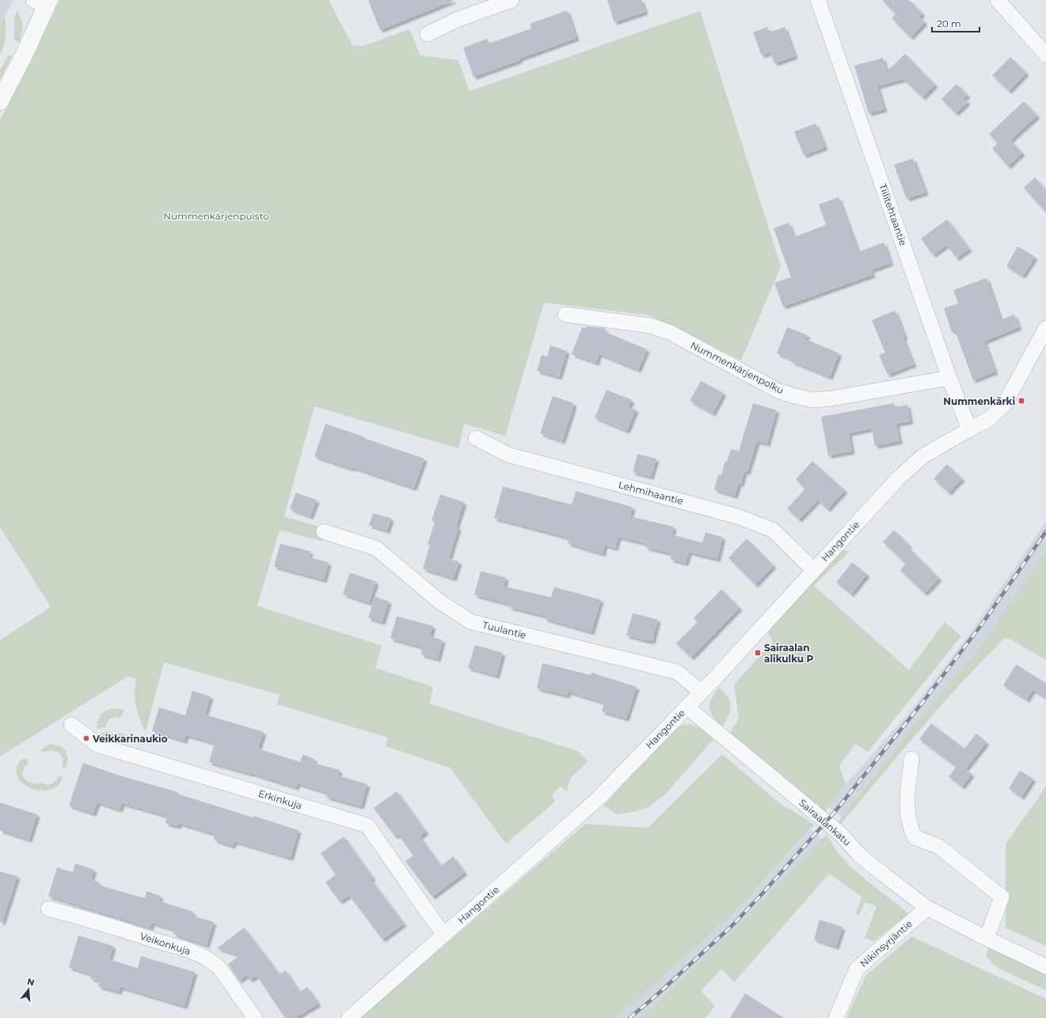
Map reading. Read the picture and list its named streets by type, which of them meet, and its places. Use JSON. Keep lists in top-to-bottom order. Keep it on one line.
{"streets":{"street":["Tiilitehtaantie","Nummenkärjenpolku","Lehmihaantie","Hangontie","Tuulantie","Erkinkuja","Sairaalankatu","Veikonkuja","Nikinsyrjäntie"]},"crossings":[["Tiilitehtaantie","Nummenkärjenpolku"],["Tiilitehtaantie","Hangontie"],["Lehmihaantie","Hangontie"],["Hangontie","Tuulantie"],["Hangontie","Erkinkuja"],["Hangontie","Sairaalankatu"],["Sairaalankatu","Nikinsyrjäntie"]],"parks":["Nummenkärjenpuisto"],"places":{"transit":["Nummenkärki","Sairaalan alikulku P"],"other":["Veikkarinaukio"]},"scale_bar":"20 m","north":"top"}
